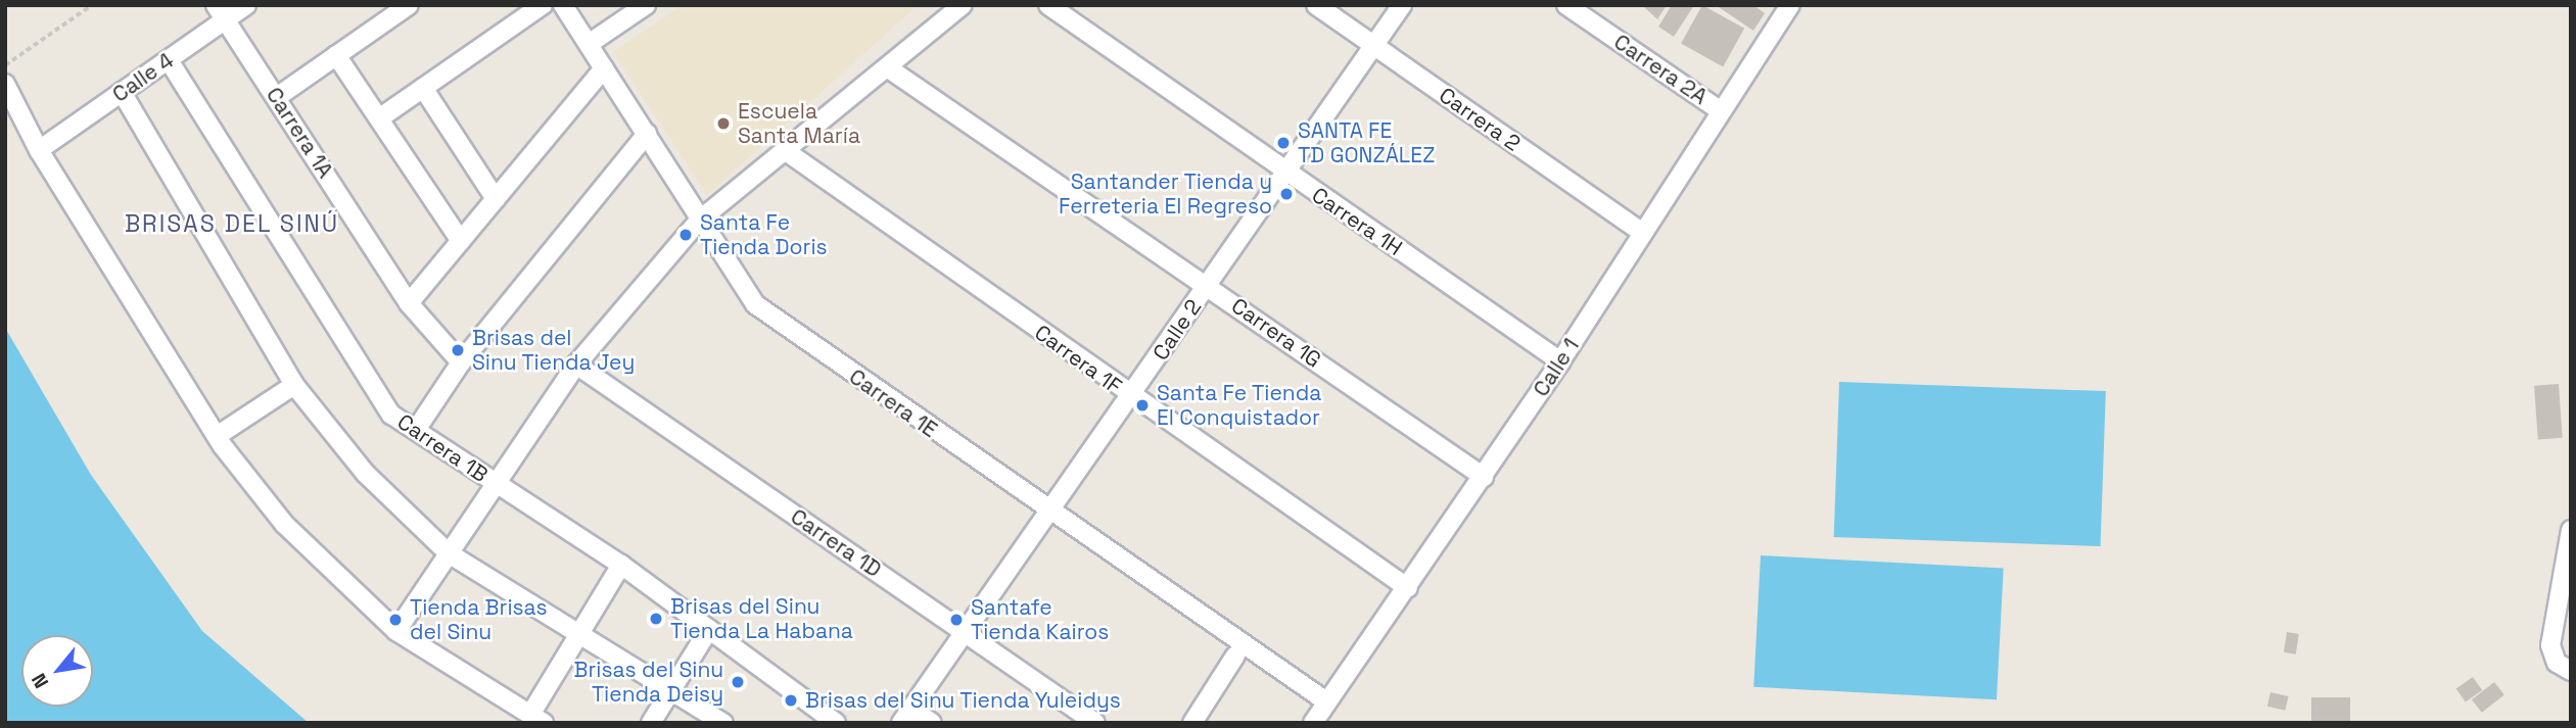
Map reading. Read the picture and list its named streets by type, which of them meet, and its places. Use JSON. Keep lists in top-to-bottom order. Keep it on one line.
{"streets":{"street":["Carrera 2A","Calle 4","Carrera 2","Carrera 1A","Carrera 1H","Calle 2","Carrera 1G","Carrera 1F","Calle 1","Carrera 1E","Carrera 1B","Carrera 1D"]},"crossings":[["Carrera 2A","Calle 1"],["Calle 4","Carrera 1A"],["Calle 4","Carrera 1B"],["Carrera 2","Calle 2"],["Carrera 2","Calle 1"],["Carrera 1H","Calle 2"],["Carrera 1H","Calle 1"],["Calle 2","Carrera 1G"],["Calle 2","Carrera 1F"],["Calle 2","Carrera 1E"],["Calle 2","Carrera 1D"],["Carrera 1G","Calle 1"],["Carrera 1F","Calle 1"],["Calle 1","Carrera 1E"]],"districts":["BRISAS DEL SINÚ"],"places":["Escuela Santa María","SANTA FE TD GONZÁLEZ","Santander Tienda y Ferreteria El Regreso","Santa Fe Tienda Doris","Brisas del Sinu Tienda Jey","Santa Fe Tienda El Conquistador","Brisas del Sinu Tienda La Habana","Tienda Brisas del Sinu","Santafe Tienda Kairos","Brisas del Sinu Tienda Deisy","Brisas del Sinu Tienda Yuleidys"],"north":"bottom left"}
